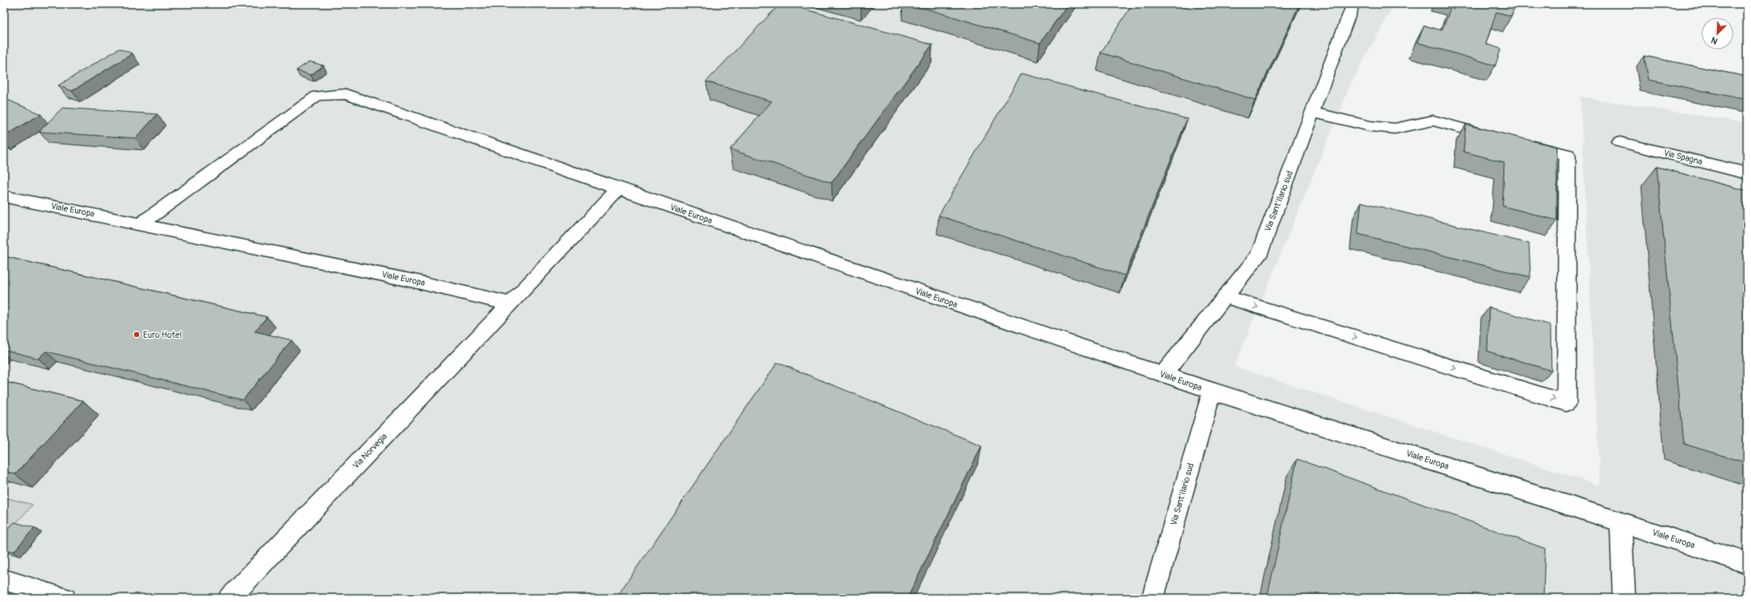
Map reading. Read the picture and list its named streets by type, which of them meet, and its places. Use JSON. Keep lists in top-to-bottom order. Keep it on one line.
{"streets":{"street":["Via Spagna","Via Sant'Ilario sud","Viale Europa","Via Norvegia"]},"crossings":[["Via Sant'Ilario sud","Viale Europa"],["Viale Europa","Via Norvegia"]],"places":["Euro Hotel"],"north":"bottom left"}
